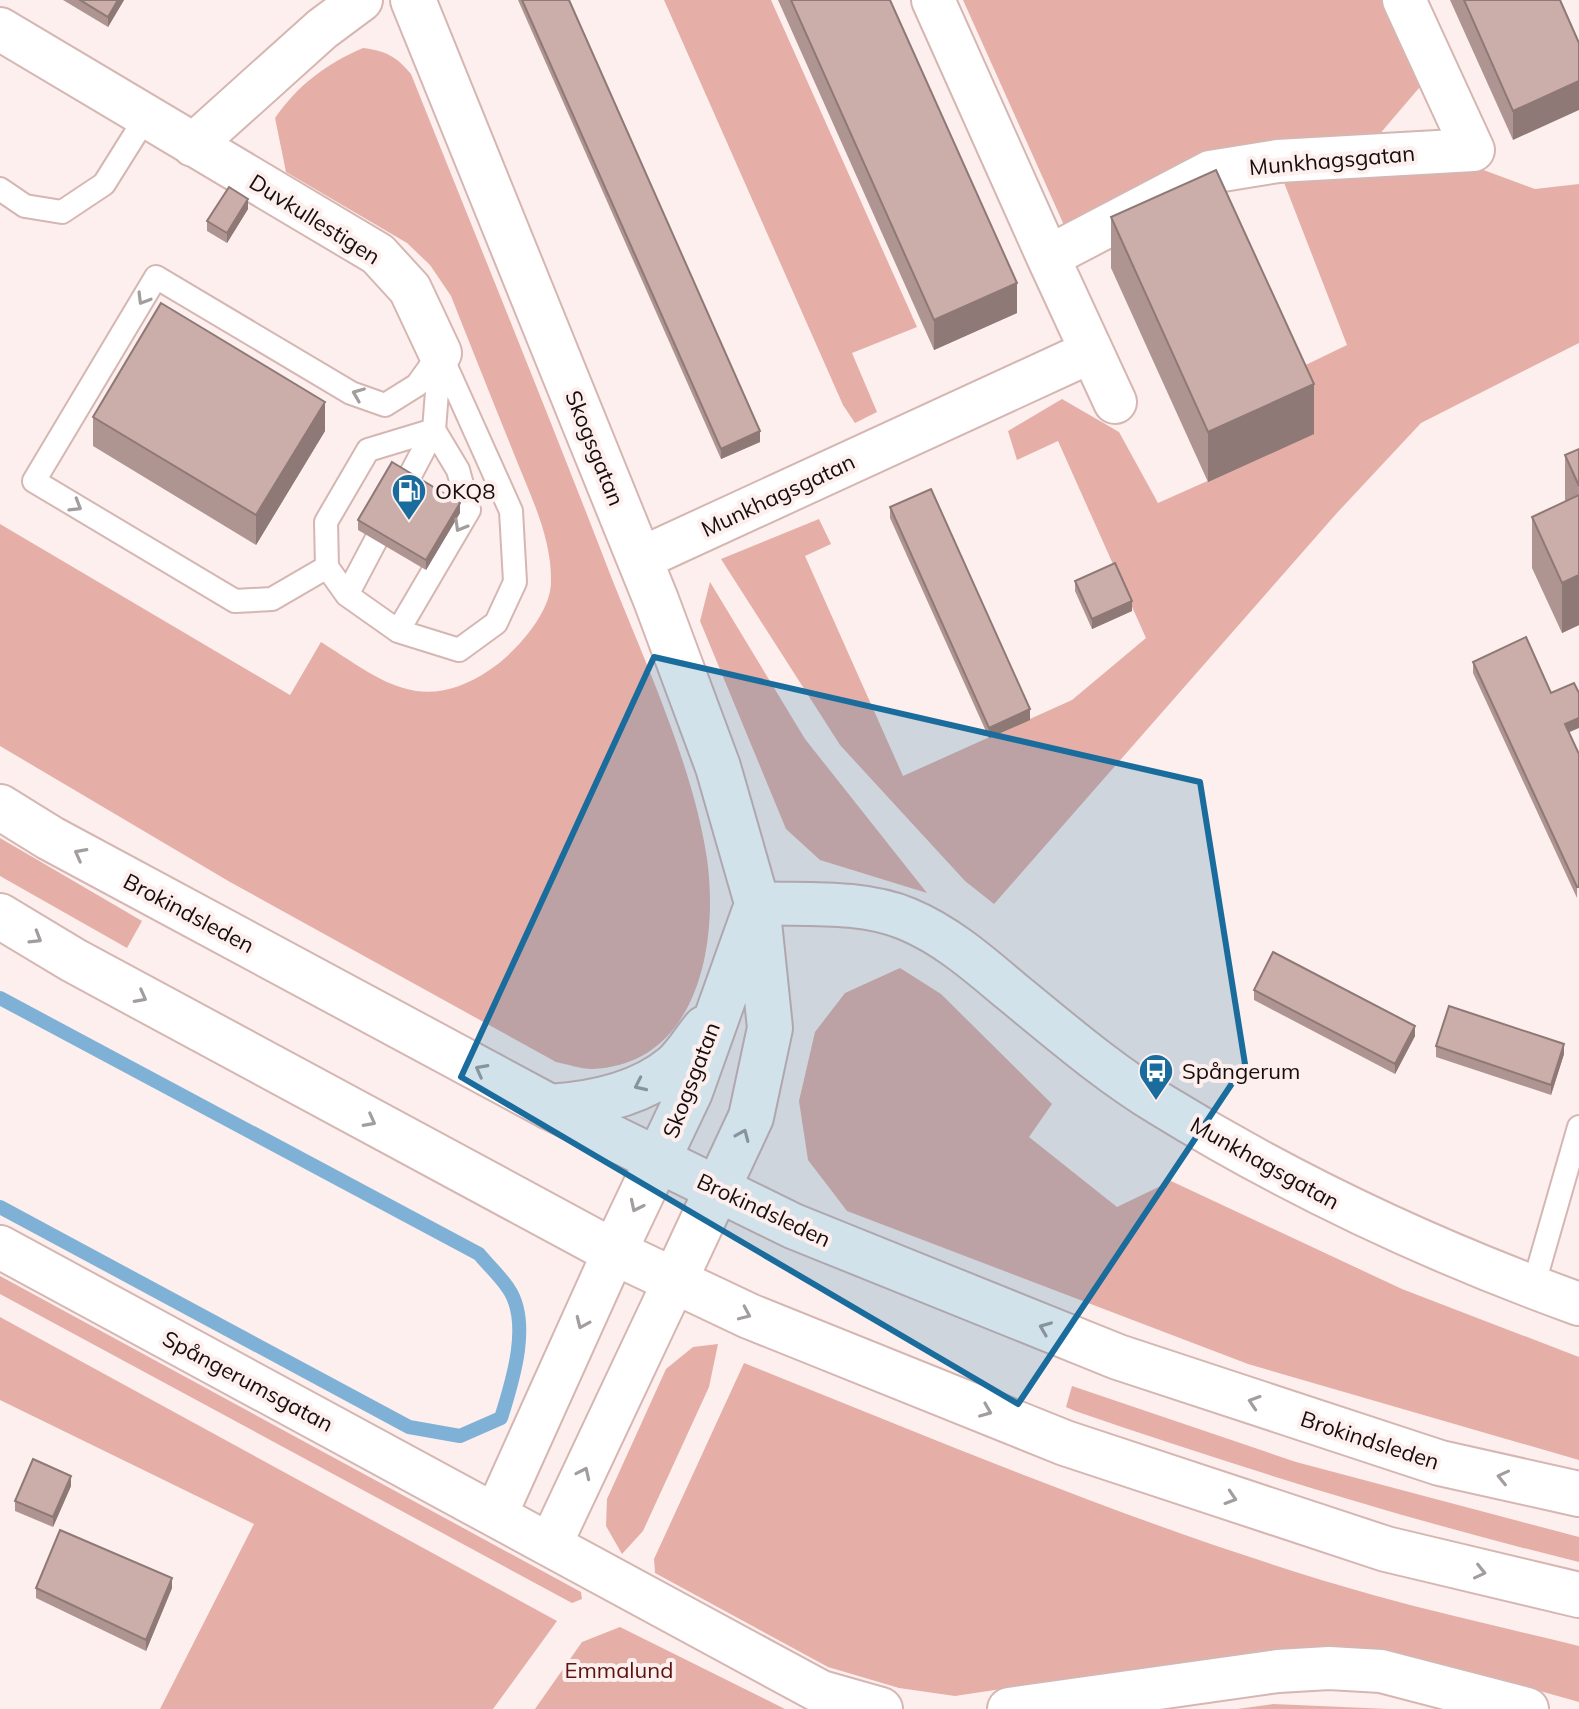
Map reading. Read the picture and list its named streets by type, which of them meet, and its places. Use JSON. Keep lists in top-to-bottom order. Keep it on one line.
{"streets":{"main road":["Skogsgatan","Brokindsleden"],"street":["Munkhagsgatan","Duvkullestigen","Spångerumsgatan"]},"crossings":[["Munkhagsgatan","Skogsgatan"],["Skogsgatan","Brokindsleden"]],"parks":["Emmalund"],"places":{"fuel station":["OKQ8"],"bus stop":["Spångerum"]}}
